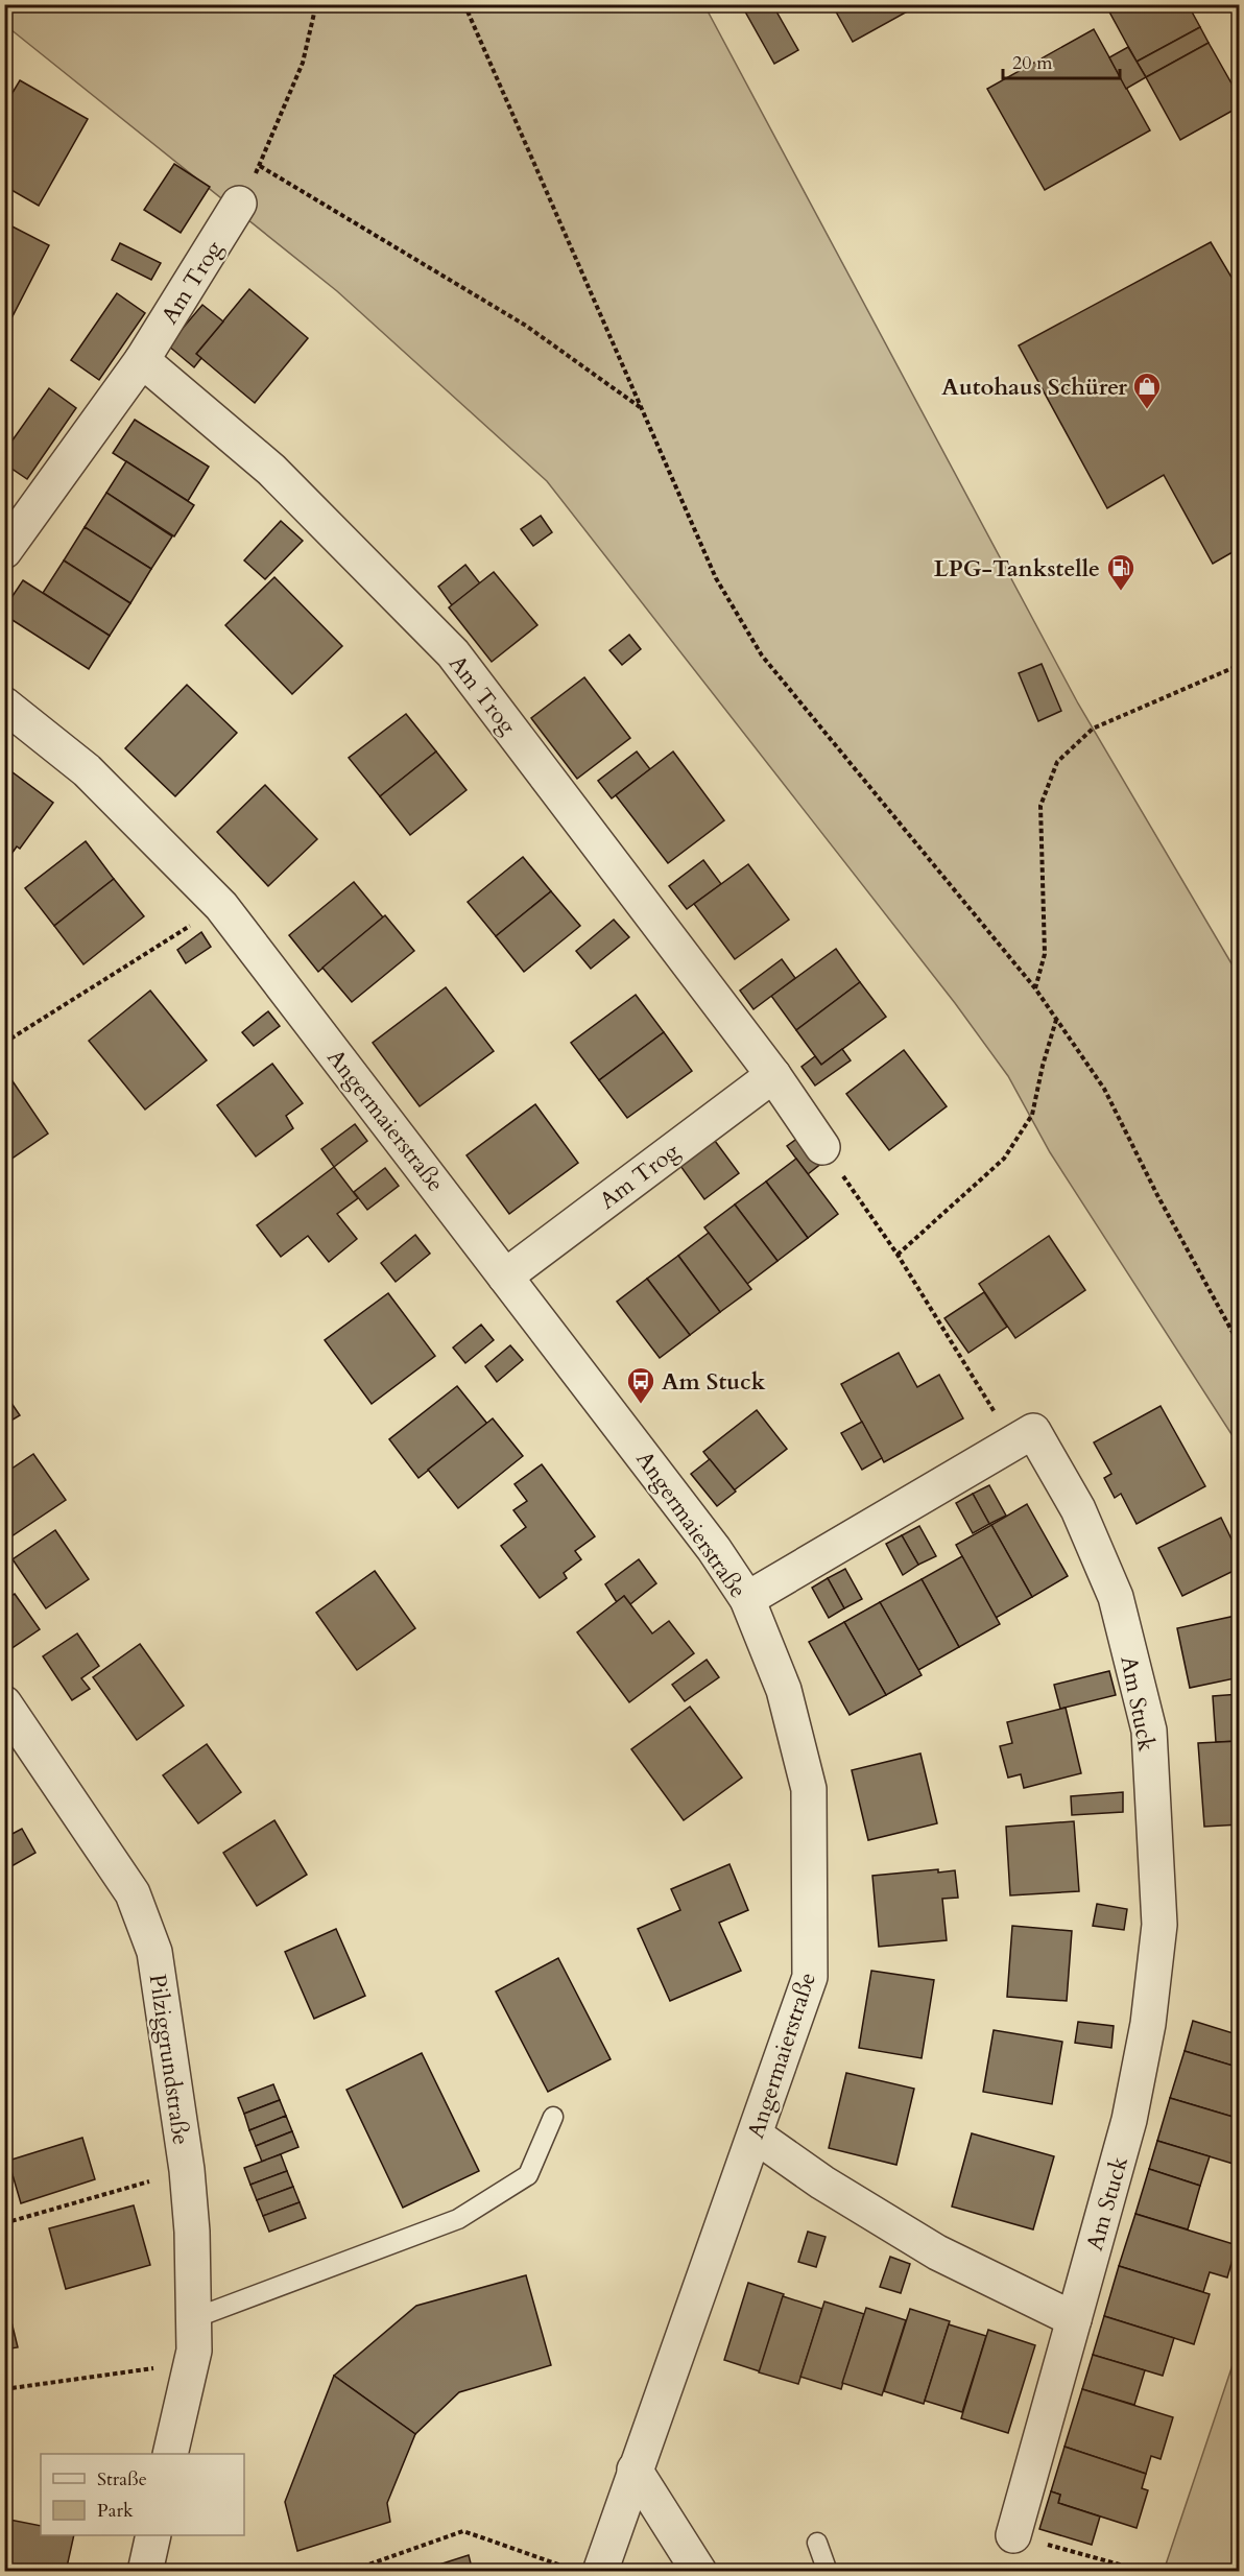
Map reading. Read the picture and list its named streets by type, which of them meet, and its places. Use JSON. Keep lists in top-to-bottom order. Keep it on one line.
{"streets":{"street":["Am Trog","Angermaierstraße","Am Stuck","Pilziggrundstraße"]},"crossings":[["Am Trog","Angermaierstraße"],["Angermaierstraße","Am Stuck"]],"places":{"shop":["Autohaus Schürer"],"fuel station":["LPG-Tankstelle"],"bus stop":["Am Stuck"]},"legend":["Straße","Park"],"scale_bar":"20 m"}
